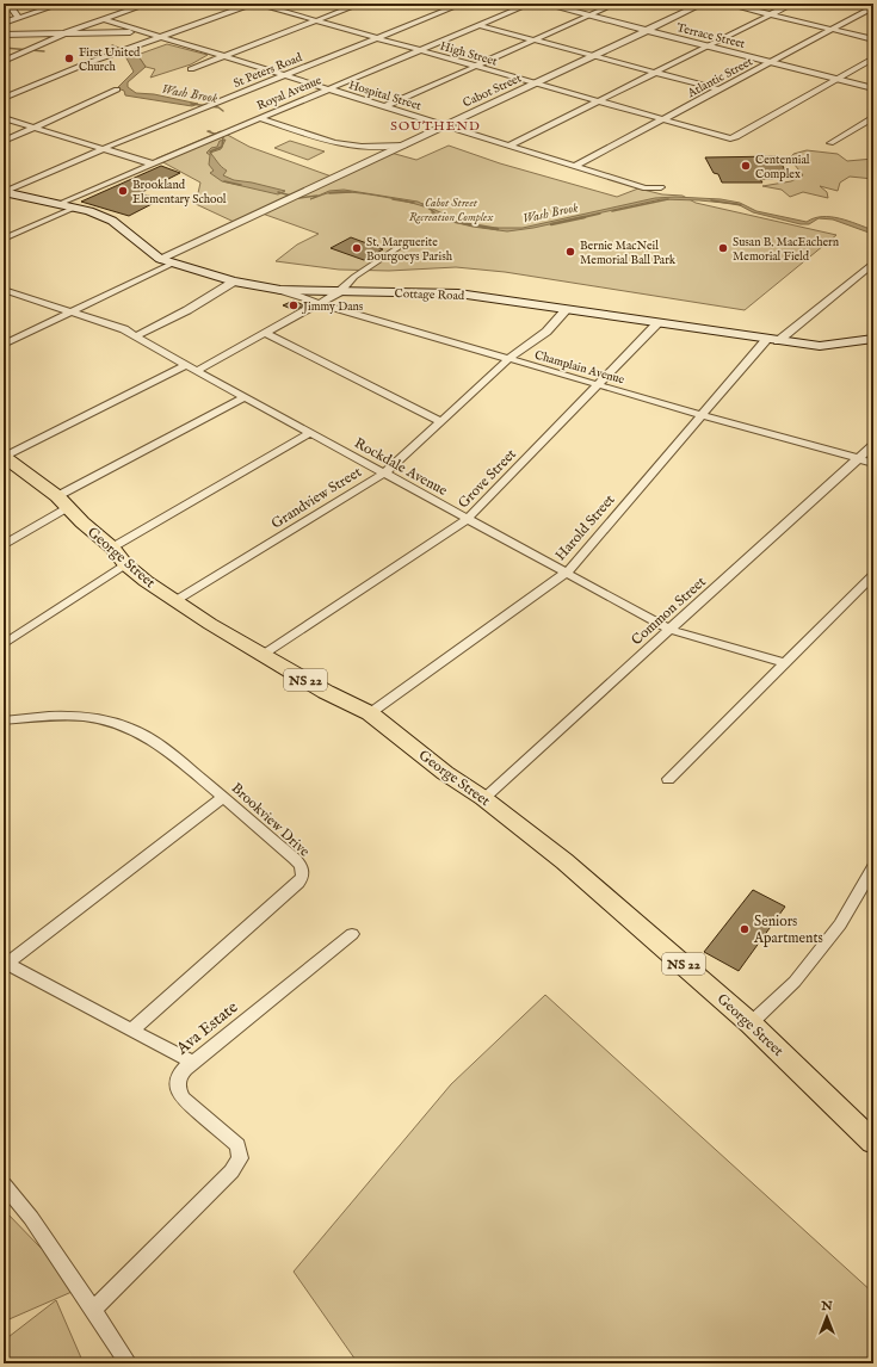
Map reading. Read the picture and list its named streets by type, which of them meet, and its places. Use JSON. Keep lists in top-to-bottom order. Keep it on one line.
{"streets":{"main road":["Cottage Road","George Street","NS 22"],"street":["Terrace Street","High Street","St Peters Road","Atlantic Street","Cabot Street","Royal Avenue","Hospital Street","Champlain Avenue","Rockdale Avenue","Grove Street","Grandview Street","Harold Street","Common Street","Brookview Drive","Ava Estate"]},"crossings":[["Terrace Street","High Street"],["Terrace Street","Atlantic Street"],["Terrace Street","Cabot Street"],["High Street","St Peters Road"],["High Street","Atlantic Street"],["High Street","Cabot Street"],["High Street","Royal Avenue"],["St Peters Road","Hospital Street"],["St Peters Road","Cottage Road"],["Atlantic Street","Hospital Street"],["Cabot Street","Hospital Street"],["Cabot Street","Cottage Road"],["Royal Avenue","Hospital Street"],["Royal Avenue","Cottage Road"],["Cottage Road","Champlain Avenue"],["Cottage Road","Grove Street"],["Cottage Road","Grandview Street"],["Cottage Road","Harold Street"],["Champlain Avenue","Grove Street"],["Champlain Avenue","Grandview Street"],["Champlain Avenue","Harold Street"],["Champlain Avenue","Common Street"],["Rockdale Avenue","Grove Street"],["Rockdale Avenue","Grandview Street"],["Rockdale Avenue","Harold Street"],["Rockdale Avenue","Common Street"],["Grove Street","George Street"],["Grandview Street","George Street"],["Harold Street","George Street"],["George Street","Common Street"]],"districts":["SOUTHEND"],"water":["Wash Brook"],"parks":["Cabot Street Recreation Complex"],"places":["First United Church","Centennial Complex","Brookland Elementary School","St. Marguerite Bourgoeys Parish","Susan B. MacEachern Memorial Field","Bernie MacNeil Memorial Ball Park","Jimmy Dans","Seniors Apartments"],"north":"top"}
